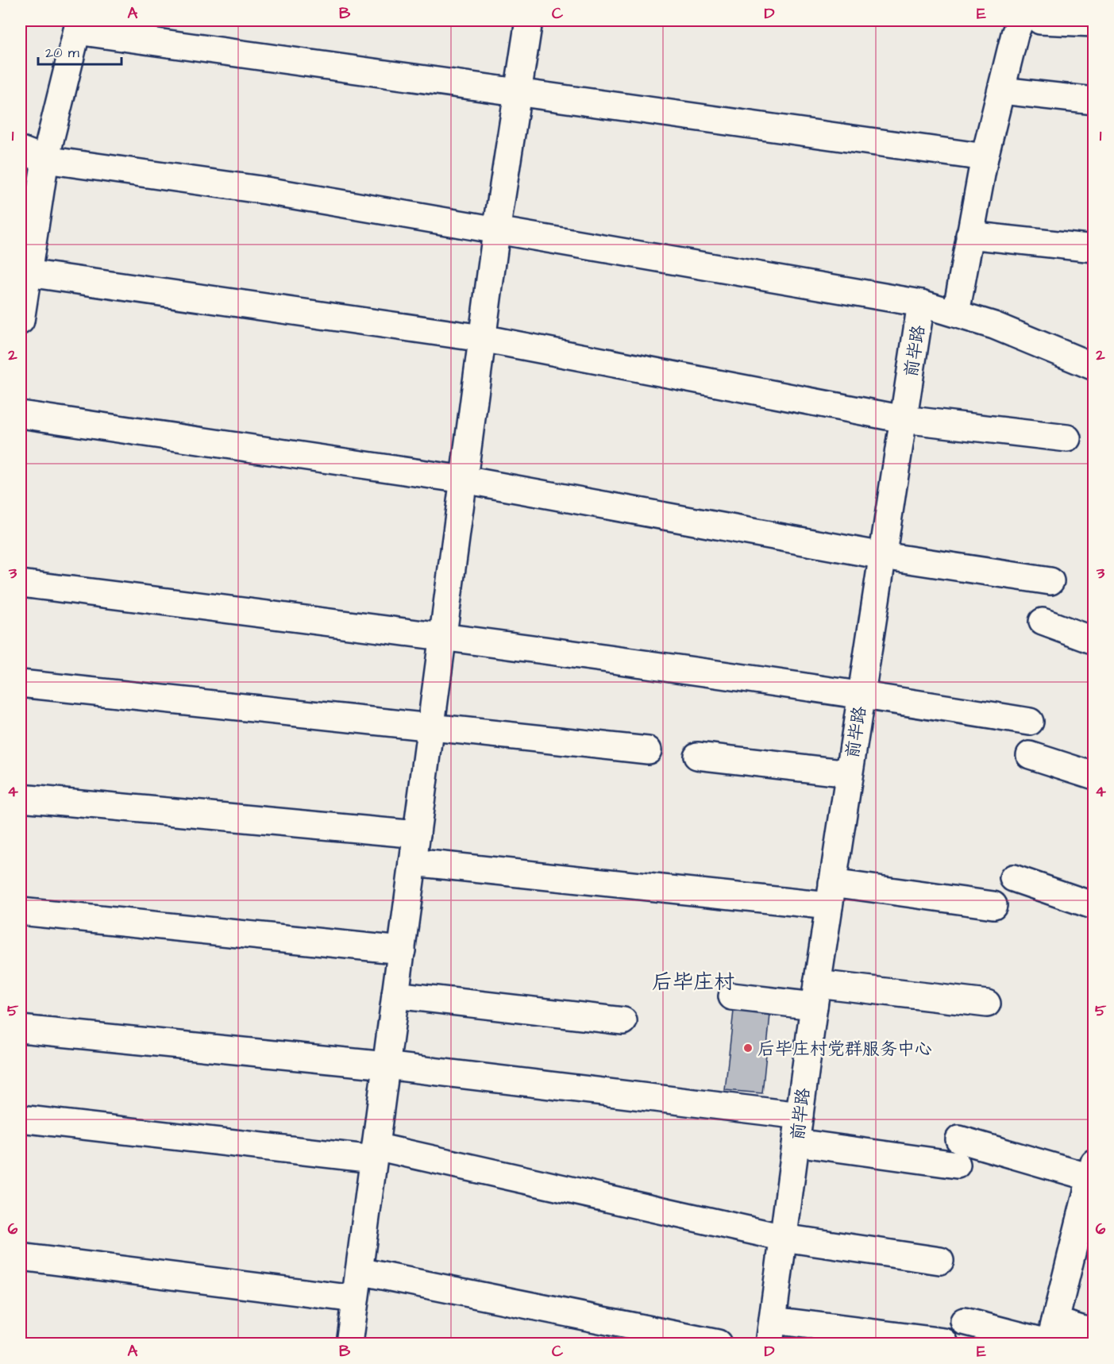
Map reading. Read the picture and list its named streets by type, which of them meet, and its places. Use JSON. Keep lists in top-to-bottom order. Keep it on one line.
{"streets":{"street":["前毕路"]},"districts":["后毕庄村"],"places":["后毕庄村党群服务中心"],"scale_bar":"20 m","grid":{"columns":["A","B","C","D","E"],"rows":["1","2","3","4","5","6"]}}
